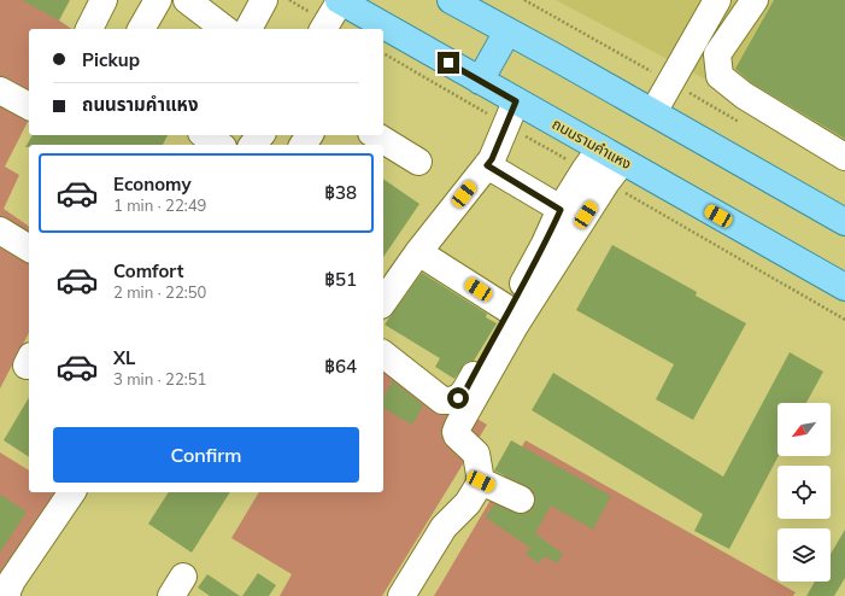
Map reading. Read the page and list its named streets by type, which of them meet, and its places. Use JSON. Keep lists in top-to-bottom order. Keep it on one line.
{"streets":{"main road":["ถนนรามคำแหง"]},"north":"bottom left","page":{"banner":["Pickup","ถนนรามคำแหง"],"list":[{"name":"Economy","note":"1 min · 22:49","value":"฿38"},{"name":"Comfort","note":"2 min · 22:50","value":"฿51"},{"name":"XL","note":"3 min · 22:51","value":"฿64"}],"buttons":"Confirm"}}
